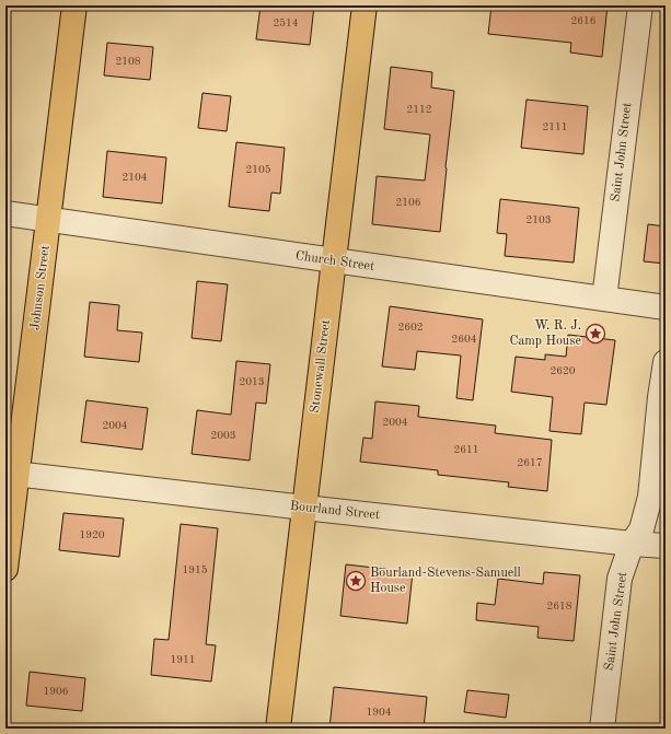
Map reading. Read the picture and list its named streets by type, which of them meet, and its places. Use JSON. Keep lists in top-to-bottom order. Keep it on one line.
{"streets":{"main road":["Johnson Street","Stonewall Street"],"street":["Saint John Street","Church Street","Bourland Street"]},"crossings":[["Saint John Street","Church Street"],["Saint John Street","Bourland Street"],["Church Street","Johnson Street"],["Church Street","Stonewall Street"],["Johnson Street","Bourland Street"],["Stonewall Street","Bourland Street"]],"places":{"place":["W. R. J. Camp House","Bourland-Stevens-Samuell House"]},"house_numbers":["2616","2514","2108","2112","2111","2105","2104","2106","2103","2602","2604","2620","2013","2004","2004","2003","2611","2617","1920","1915","2618","1911","1906","1904"]}
